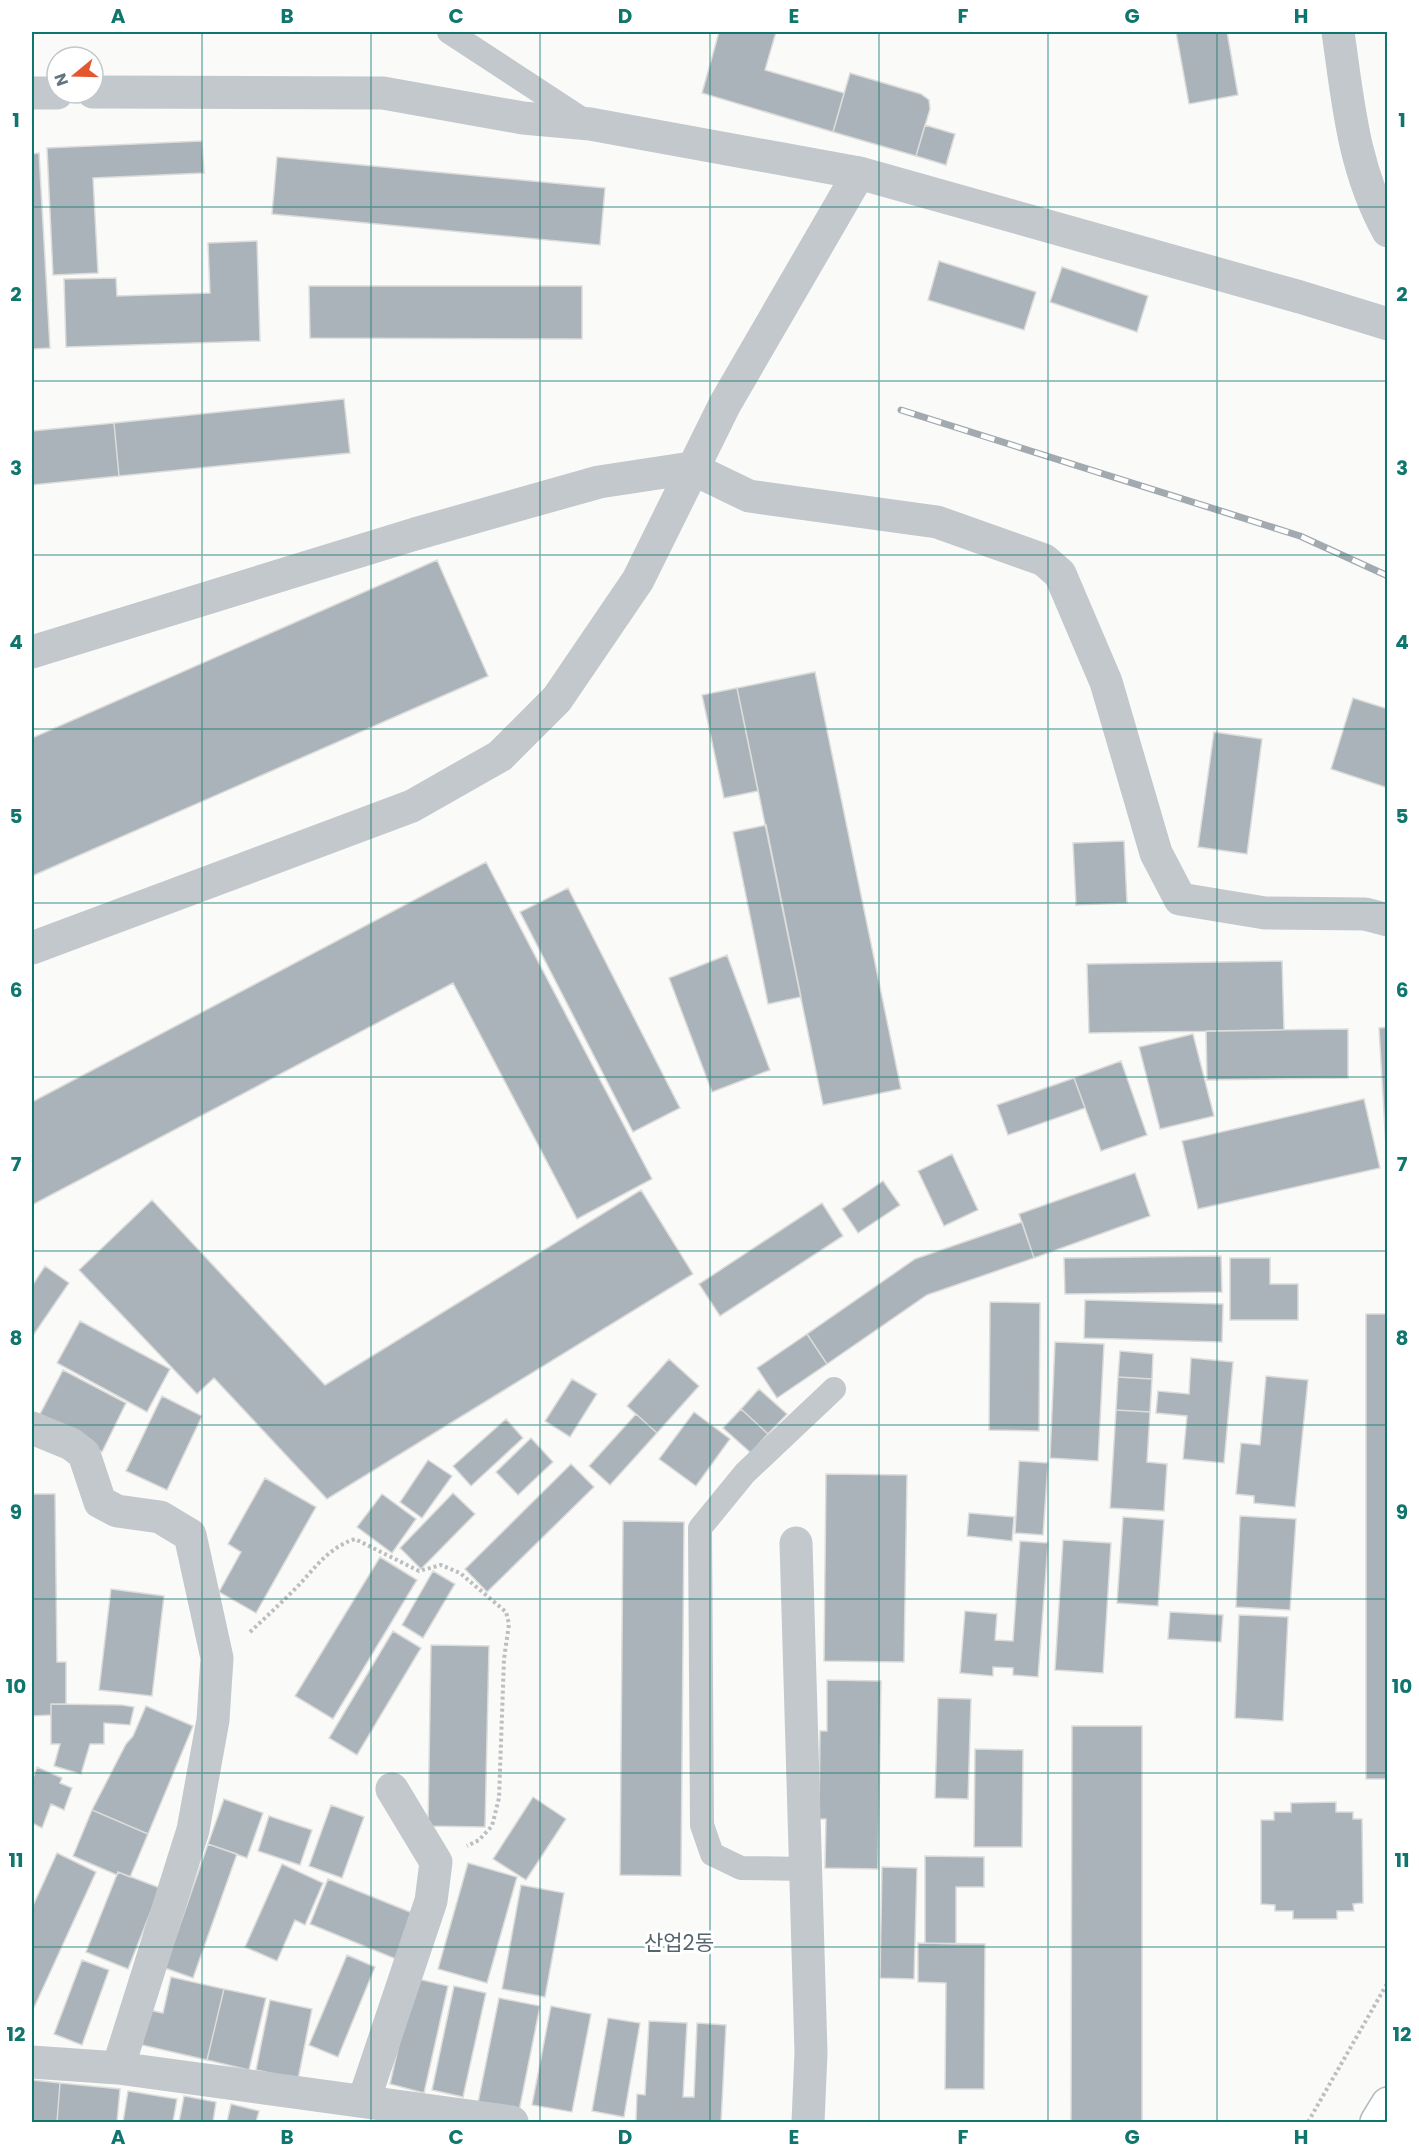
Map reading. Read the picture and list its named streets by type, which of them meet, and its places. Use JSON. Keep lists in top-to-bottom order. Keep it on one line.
{"districts":["산업2동"],"north":"left","grid":{"columns":["A","B","C","D","E","F","G","H"],"rows":["1","2","3","4","5","6","7","8","9","10","11","12"]}}
